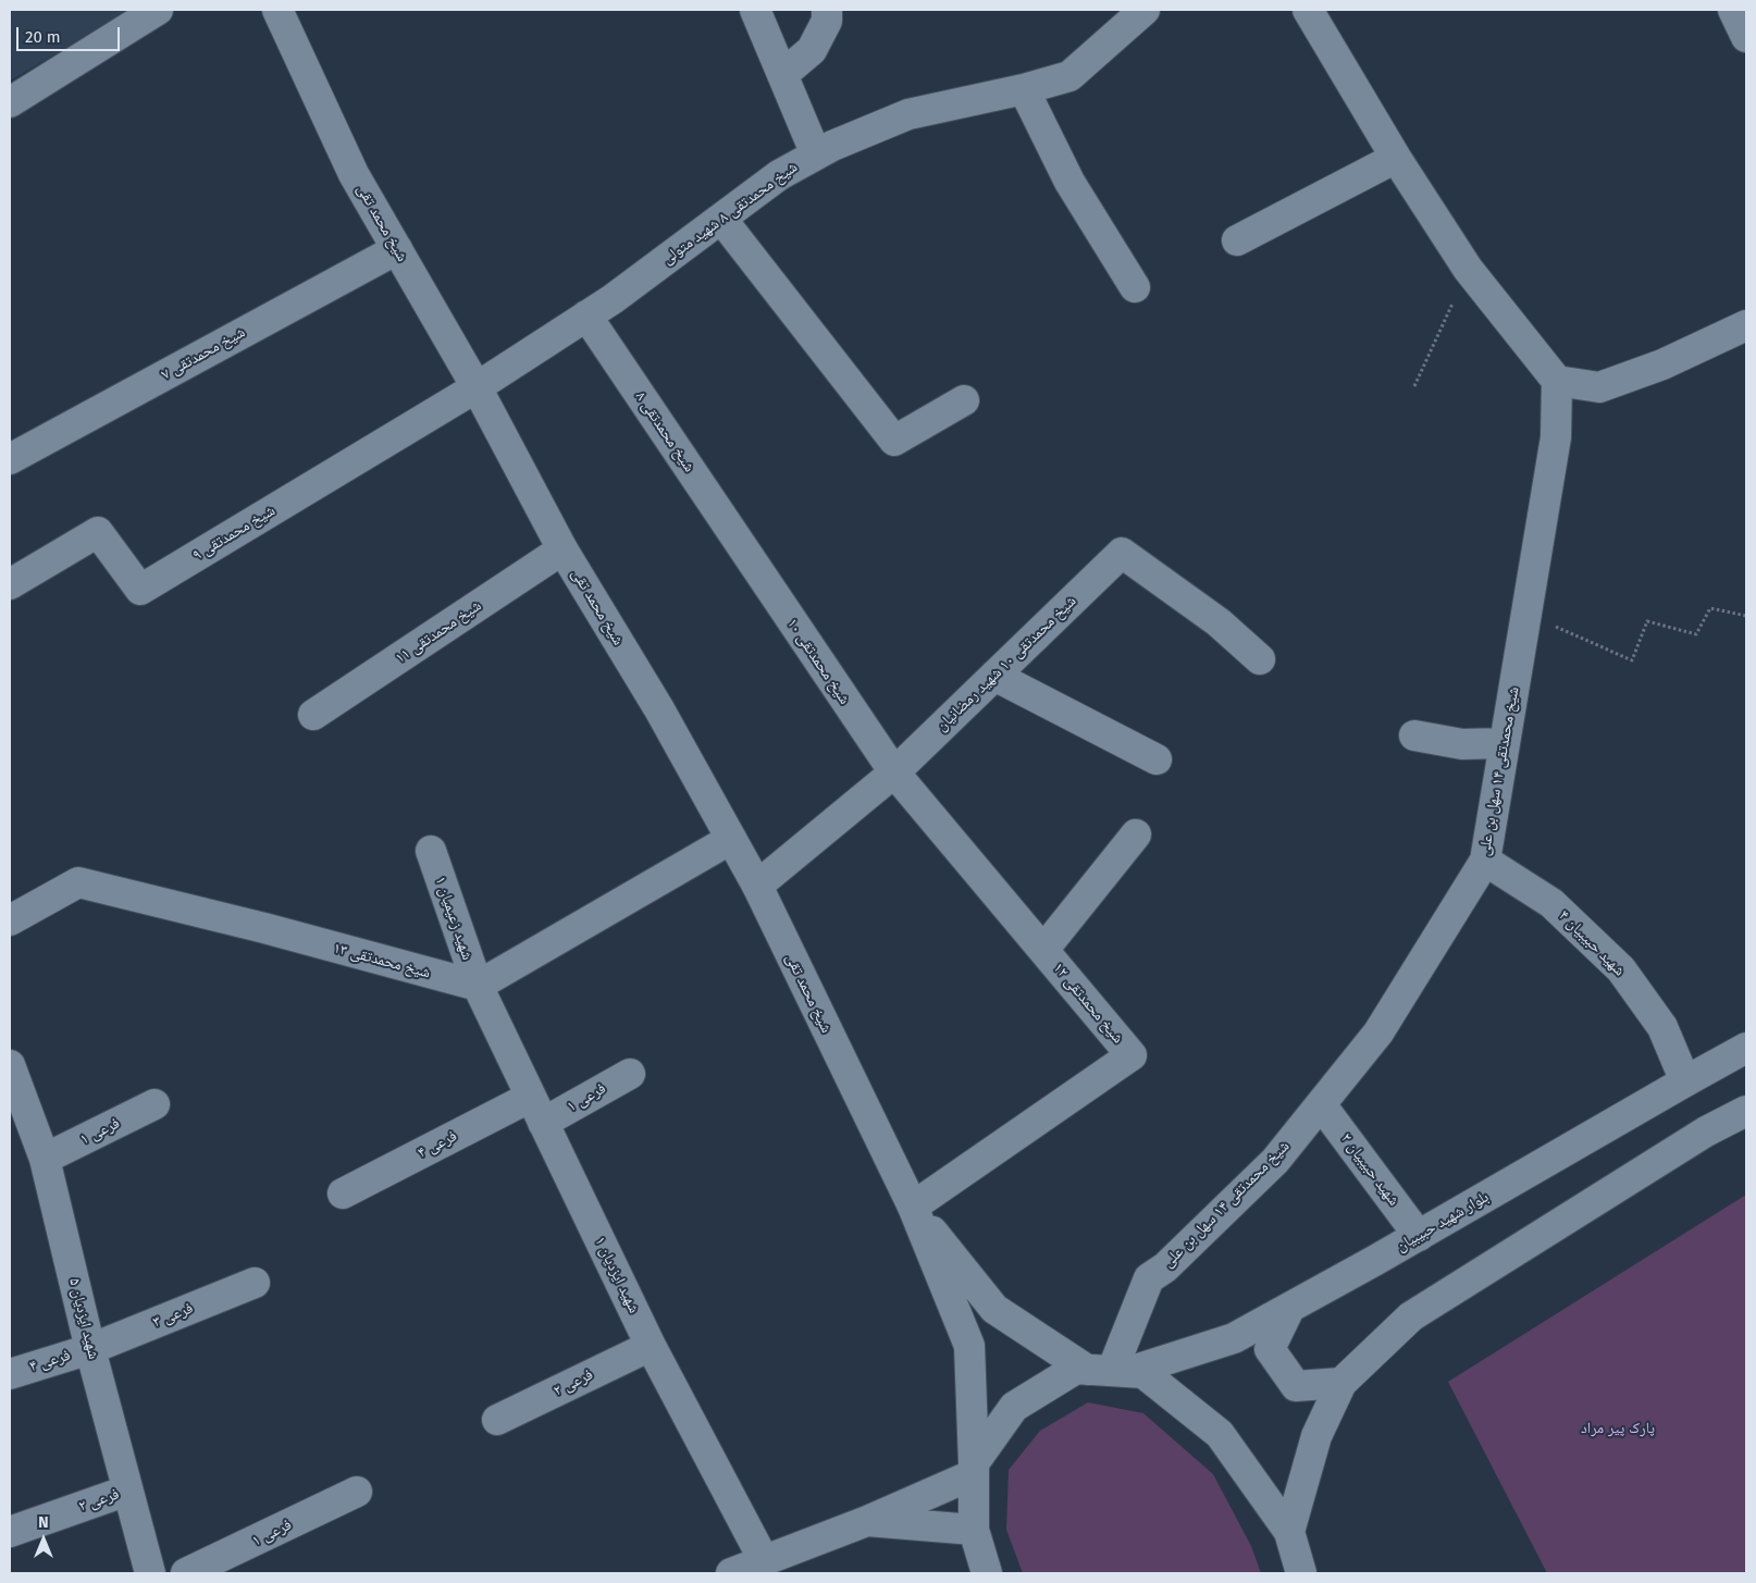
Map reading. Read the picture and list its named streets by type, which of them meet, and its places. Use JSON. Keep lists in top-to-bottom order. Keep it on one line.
{"streets":{"street":["شیخ محمدتقی ۸ شهید متولی","شیخ محمد تقی","شیخ محمدتقی ۷","شیخ محمدتقی ۸","شیخ محمدتقی ۹","شیخ محمدتقی ۱۱","شیخ محمدتقی ۱۰","شیخ محمدتقی ۱۰ شهید رمضانیان","شیخ محمدتقی ۱۴ سهل بن علی","شهید زعیمیان ۱","شهید حبیبیان ۴","شیخ محمدتقی ۱۳","شیخ محمدتقی ۱۲","فرعی ۱","فرعی ۴","شهید حبیبیان ۲","بلوار شهید حبیبیان","شهید ایزدیان ۱","فرعی ۳","شهید ایزدیان ۵","فرعی ۲"]},"crossings":[["شیخ محمدتقی ۸ شهید متولی","شیخ محمد تقی"],["شیخ محمدتقی ۸ شهید متولی","شیخ محمدتقی ۸"],["شیخ محمدتقی ۸ شهید متولی","شیخ محمدتقی ۹"],["شیخ محمد تقی","شیخ محمدتقی ۷"],["شیخ محمد تقی","شیخ محمدتقی ۹"],["شیخ محمد تقی","شیخ محمدتقی ۱۱"],["شیخ محمد تقی","شیخ محمدتقی ۱۰ شهید رمضانیان"],["شیخ محمد تقی","شیخ محمدتقی ۱۲"],["شیخ محمدتقی ۸","شیخ محمدتقی ۱۰"],["شیخ محمدتقی ۱۰","شیخ محمدتقی ۱۰ شهید رمضانیان"],["شیخ محمدتقی ۱۰","شیخ محمدتقی ۱۲"],["شیخ محمدتقی ۱۰ شهید رمضانیان","شیخ محمدتقی ۱۲"],["شیخ محمدتقی ۱۴ سهل بن علی","شهید حبیبیان ۴"],["شیخ محمدتقی ۱۴ سهل بن علی","شهید حبیبیان ۲"],["شیخ محمدتقی ۱۴ سهل بن علی","بلوار شهید حبیبیان"],["شهید زعیمیان ۱","شیخ محمدتقی ۱۳"],["شهید زعیمیان ۱","شهید ایزدیان ۱"],["شهید حبیبیان ۴","بلوار شهید حبیبیان"],["شیخ محمدتقی ۱۳","شهید ایزدیان ۱"],["فرعی ۱","فرعی ۴"],["فرعی ۱","شهید ایزدیان ۱"],["فرعی ۱","شهید ایزدیان ۵"],["فرعی ۴","شهید ایزدیان ۱"],["فرعی ۴","فرعی ۳"],["فرعی ۴","شهید ایزدیان ۵"],["شهید حبیبیان ۲","بلوار شهید حبیبیان"],["شهید ایزدیان ۱","فرعی ۲"],["فرعی ۳","شهید ایزدیان ۵"],["شهید ایزدیان ۵","فرعی ۲"]],"parks":["پارک پیر مراد"],"scale_bar":"20 m","north":"top"}
